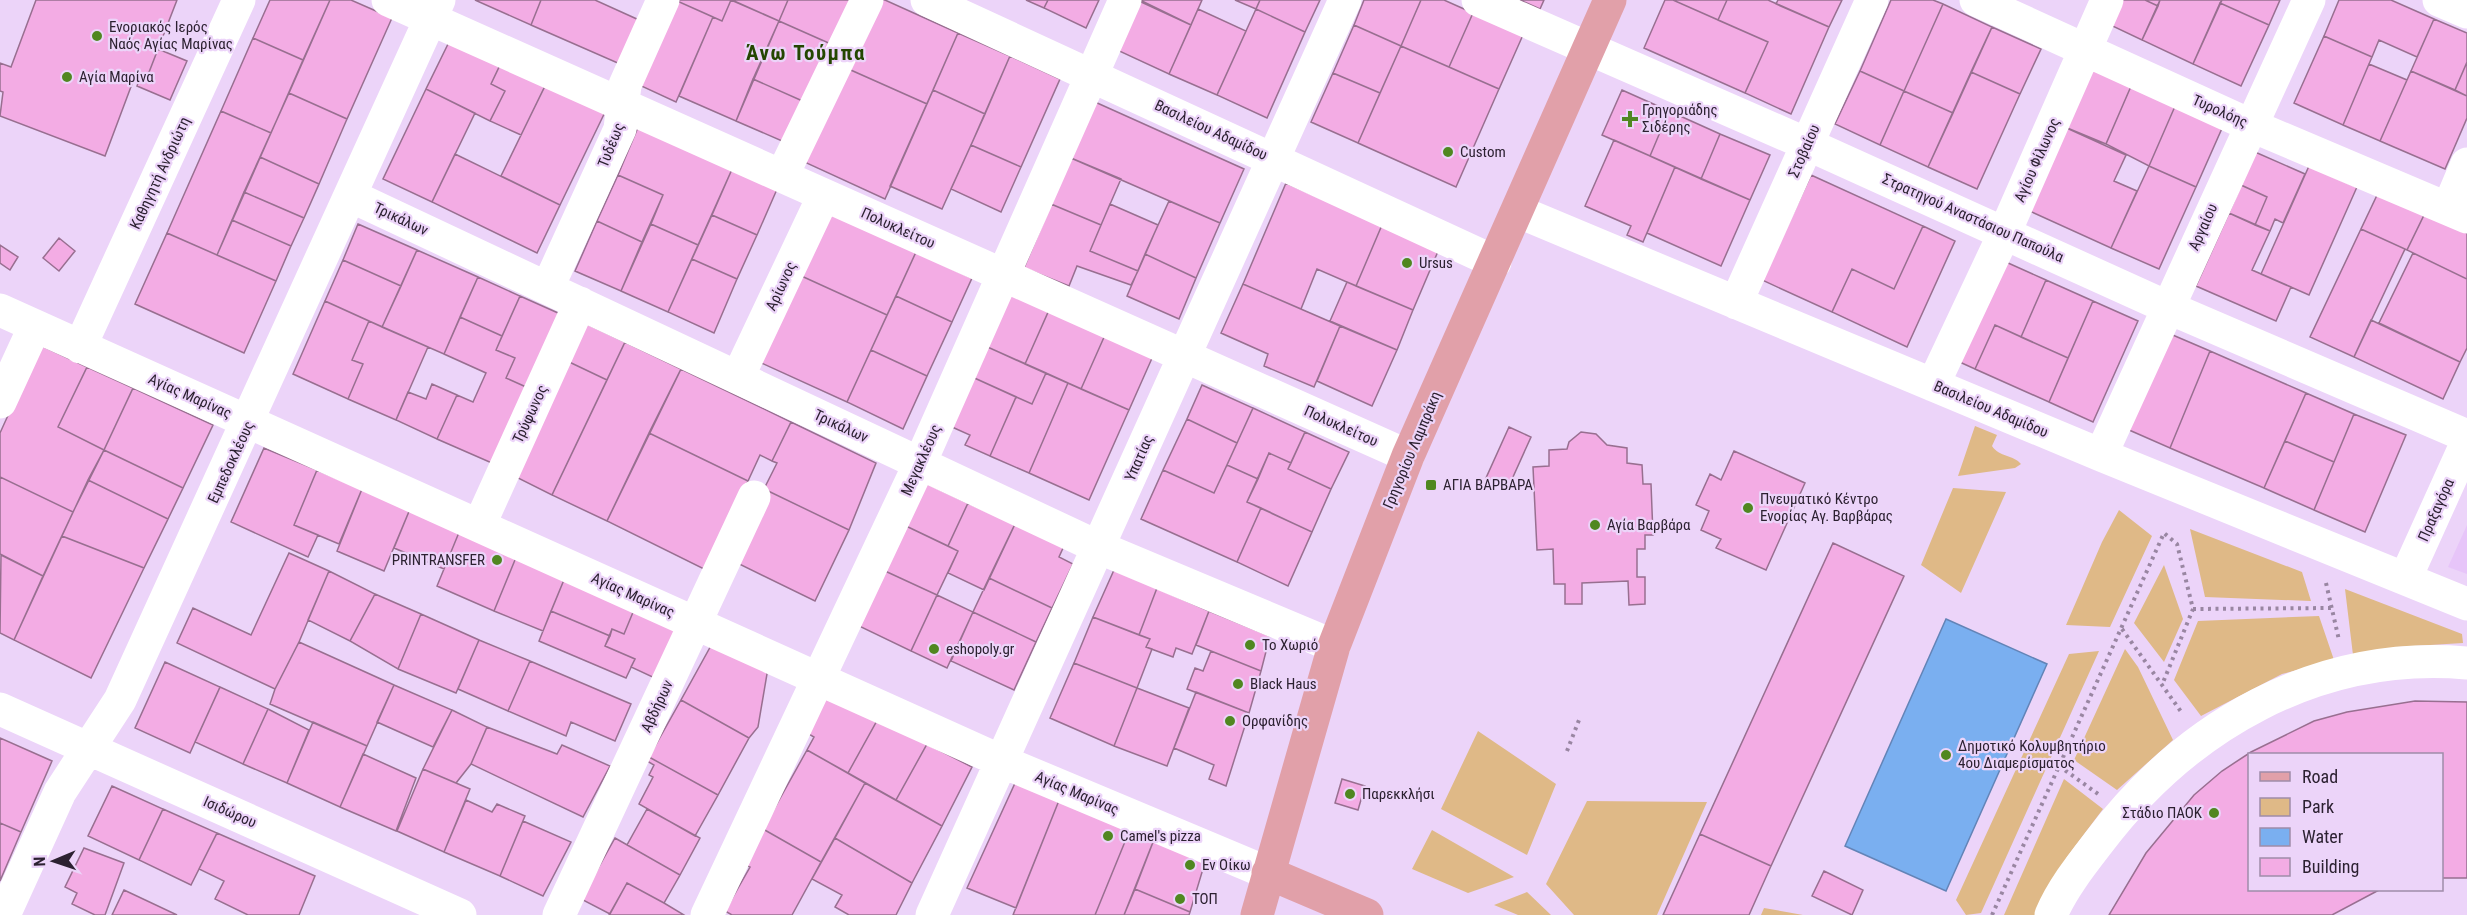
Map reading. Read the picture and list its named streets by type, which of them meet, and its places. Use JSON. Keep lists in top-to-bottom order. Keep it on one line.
{"streets":{"main road":["Γρηγορίου Λαμπράκη"],"street":["Τυρολόης","Βασιλείου Αδαμίδου","Τυδέως","Στοβαίου","Αγίου Φίλωνος","Καθηγητή Ανδριώτη","Στρατηγού Αναστάσιου Παπούλα","Τρικάλων","Αργαίου","Πολυκλείτου","Αρίωνος","Αγίας Μαρίνας","Τρύφωνος","Υπατίας","Μεγακλέους","Εμπεδοκλέους","Πραξαγόρα","Αβδήρων","Ισιδώρου"]},"crossings":[["Τυρολόης","Αγίου Φίλωνος"],["Τυρολόης","Αργαίου"],["Βασιλείου Αδαμίδου","Στοβαίου"],["Βασιλείου Αδαμίδου","Αγίου Φίλωνος"],["Βασιλείου Αδαμίδου","Αργαίου"],["Βασιλείου Αδαμίδου","Γρηγορίου Λαμπράκη"],["Βασιλείου Αδαμίδου","Υπατίας"],["Βασιλείου Αδαμίδου","Μεγακλέους"],["Βασιλείου Αδαμίδου","Πραξαγόρα"],["Τυδέως","Τρικάλων"],["Τυδέως","Πολυκλείτου"],["Στοβαίου","Στρατηγού Αναστάσιου Παπούλα"],["Αγίου Φίλωνος","Στρατηγού Αναστάσιου Παπούλα"],["Καθηγητή Ανδριώτη","Αγίας Μαρίνας"],["Στρατηγού Αναστάσιου Παπούλα","Αργαίου"],["Στρατηγού Αναστάσιου Παπούλα","Γρηγορίου Λαμπράκη"],["Τρικάλων","Αρίωνος"],["Τρικάλων","Τρύφωνος"],["Τρικάλων","Γρηγορίου Λαμπράκη"],["Τρικάλων","Υπατίας"],["Τρικάλων","Μεγακλέους"],["Τρικάλων","Εμπεδοκλέους"],["Πολυκλείτου","Αρίωνος"],["Πολυκλείτου","Γρηγορίου Λαμπράκη"],["Πολυκλείτου","Υπατίας"],["Πολυκλείτου","Μεγακλέους"],["Πολυκλείτου","Εμπεδοκλέους"],["Αγίας Μαρίνας","Τρύφωνος"],["Αγίας Μαρίνας","Γρηγορίου Λαμπράκη"],["Αγίας Μαρίνας","Υπατίας"],["Αγίας Μαρίνας","Μεγακλέους"],["Αγίας Μαρίνας","Εμπεδοκλέους"],["Αγίας Μαρίνας","Αβδήρων"],["Εμπεδοκλέους","Ισιδώρου"]],"districts":["Άνω Τούμπα"],"places":{"other":["Ενοριακός Ιερός Ναός Αγίας Μαρίνας","Αγία Μαρίνα","Custom","Ursus","Πνευματικό Κέντρο Ενορίας Αγ. Βαρβάρας","Αγία Βαρβάρα","PRINTRANSFER","Το Χωριό","eshopoly.gr","Black Haus","Ορφανίδης","Δημοτικό Κολυμβητήριο 4ου Διαμερίσματος","Παρεκκλήσι","Στάδιο ΠΑΟΚ","Camel's pizza","Εν Οίκω","ΤΟΠ"],"health":["Γρηγοριάδης Σιδέρης"],"transit":["ΑΓΙΑ ΒΑΡΒΑΡΑ"]},"legend":["Road","Park","Water","Building"],"north":"left"}
